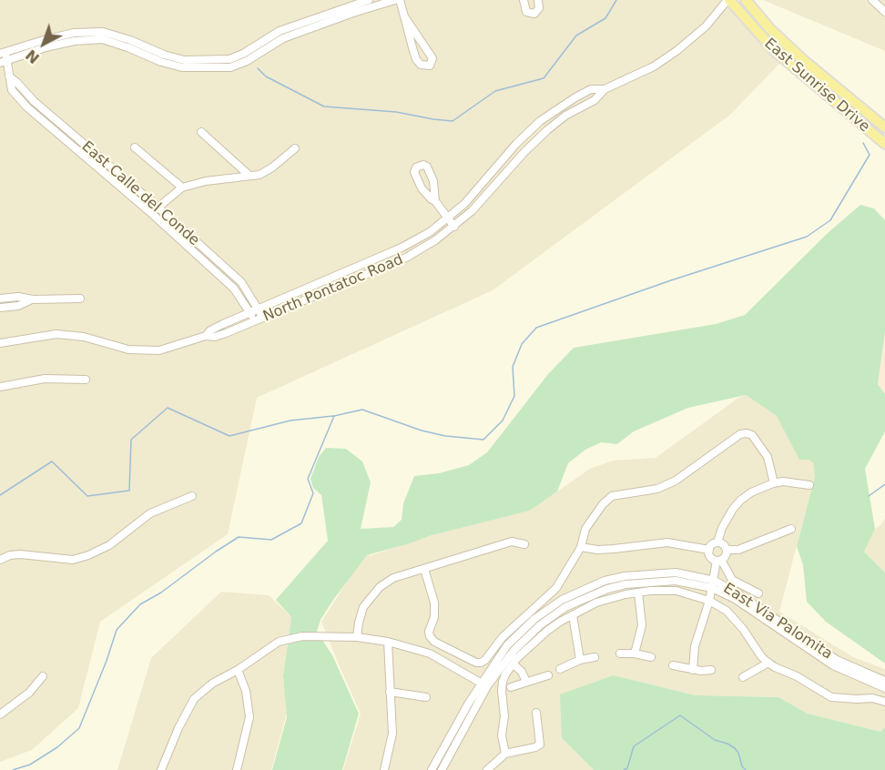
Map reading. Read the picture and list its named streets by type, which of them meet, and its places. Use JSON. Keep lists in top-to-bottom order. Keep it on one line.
{"streets":{"main road":["East Sunrise Drive"],"street":["East Calle del Conde","North Pontatoc Road","East Via Palomita"]},"crossings":[["East Sunrise Drive","North Pontatoc Road"],["East Calle del Conde","North Pontatoc Road"]],"north":"bottom left"}
